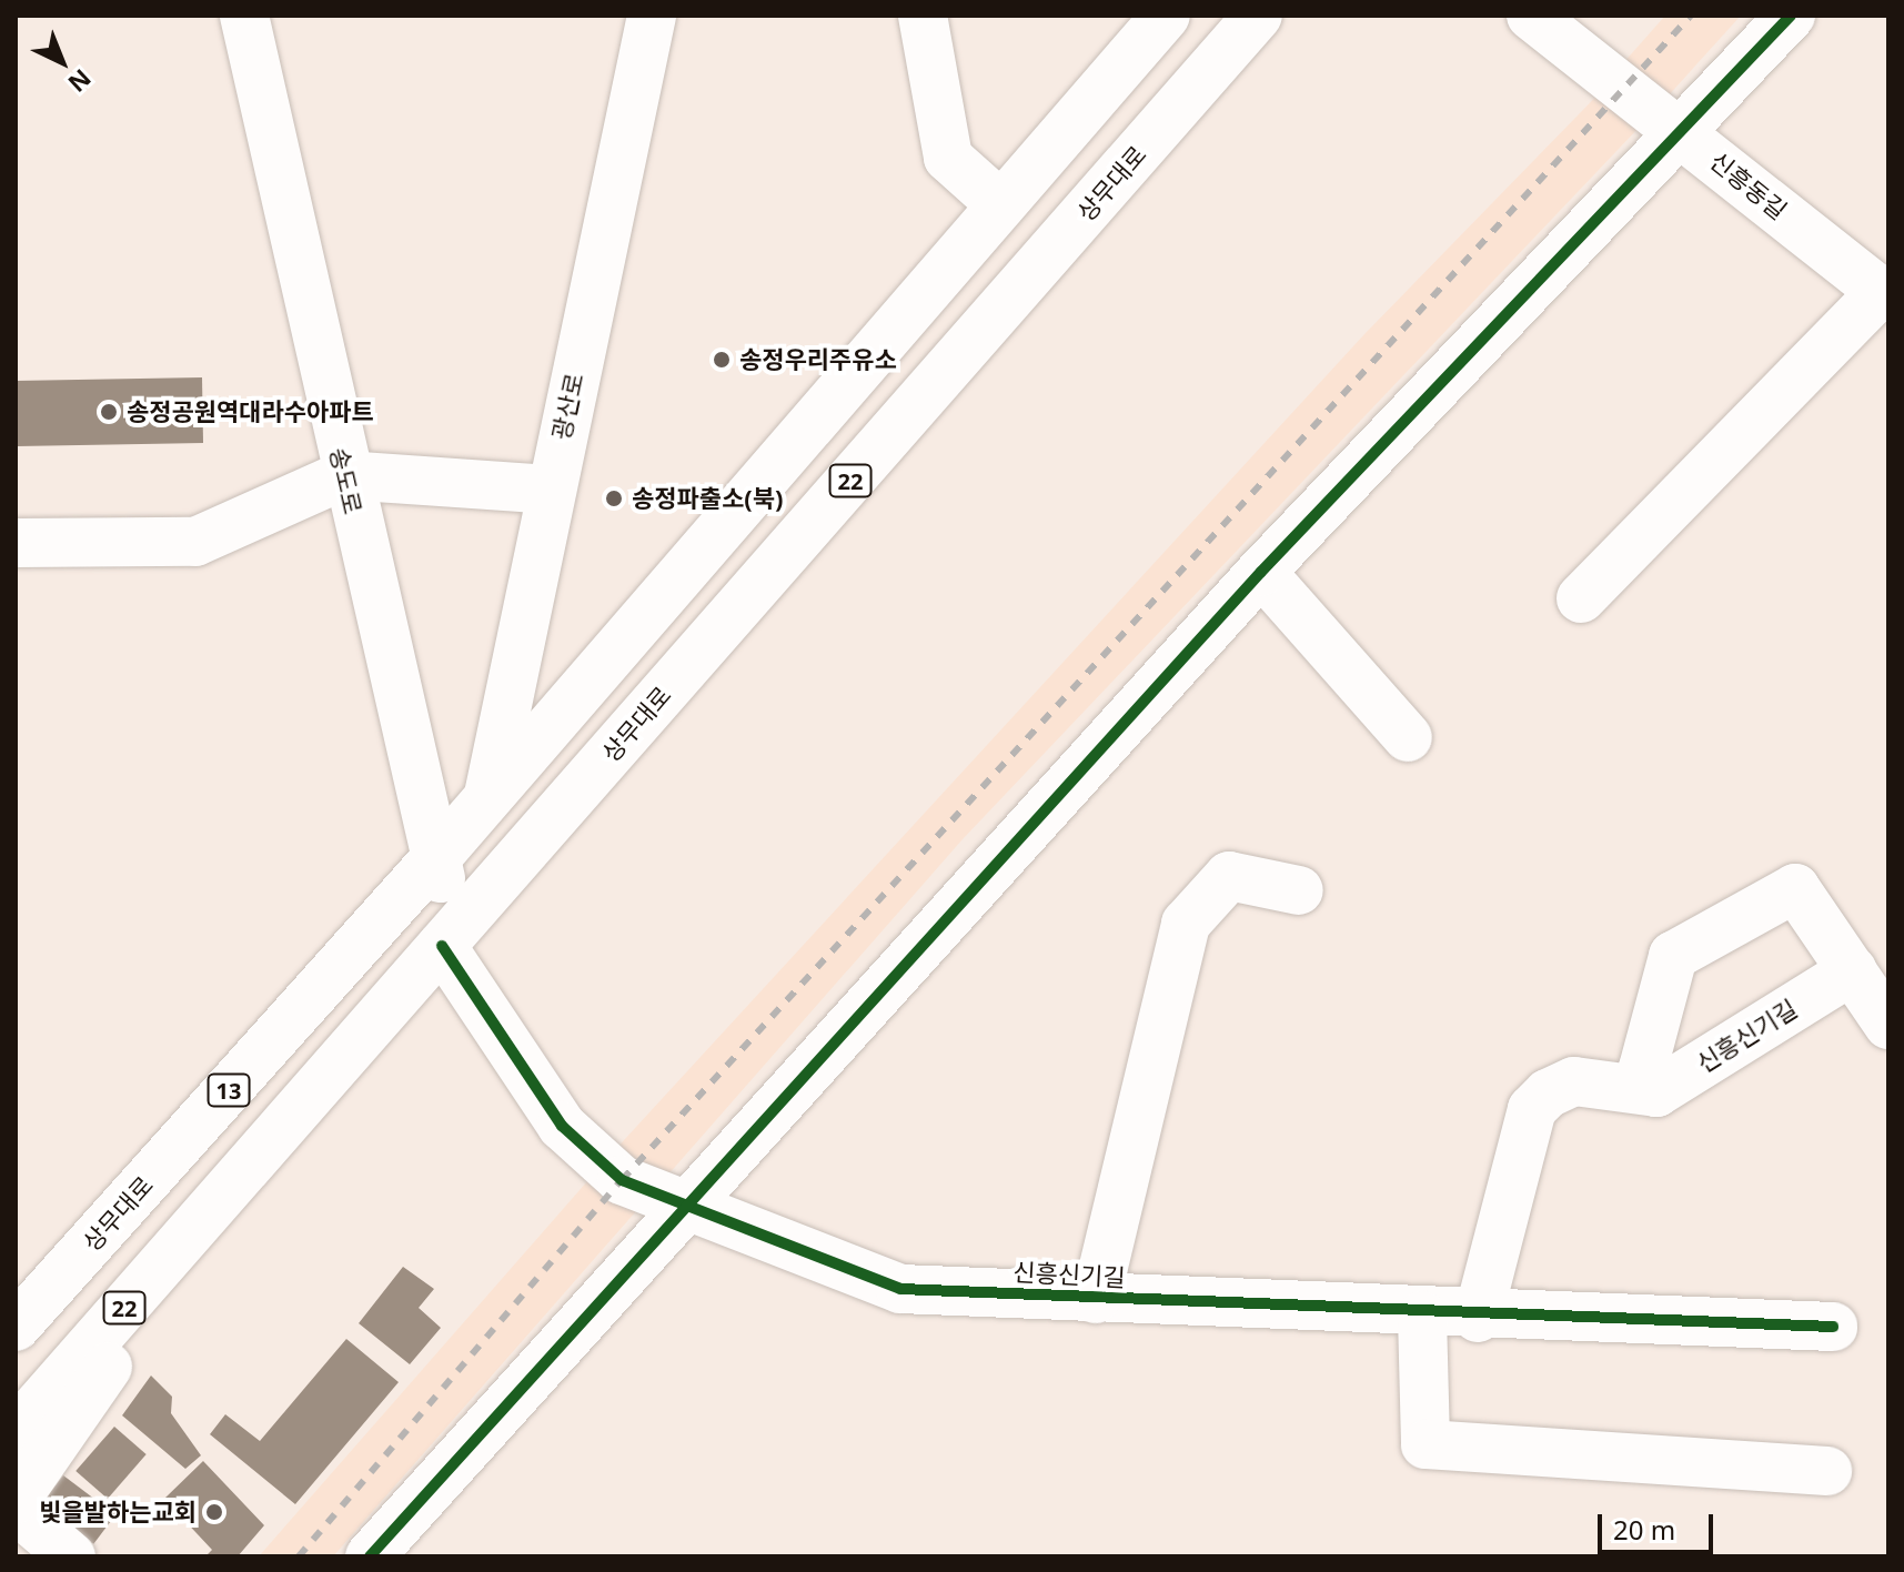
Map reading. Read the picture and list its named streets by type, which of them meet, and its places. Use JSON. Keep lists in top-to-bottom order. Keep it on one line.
{"streets":{"main road":["상무대로","신흥동길","광산로","송도로","22","신흥신기길","13"]},"crossings":[["상무대로","광산로"],["상무대로","송도로"],["상무대로","신흥신기길"],["송도로","신흥신기길"]],"places":["송정우리주유소","송정공원역대라수아파트","송정파출소(북)","빛을발하는교회"],"scale_bar":"20 m","north":"bottom right"}
